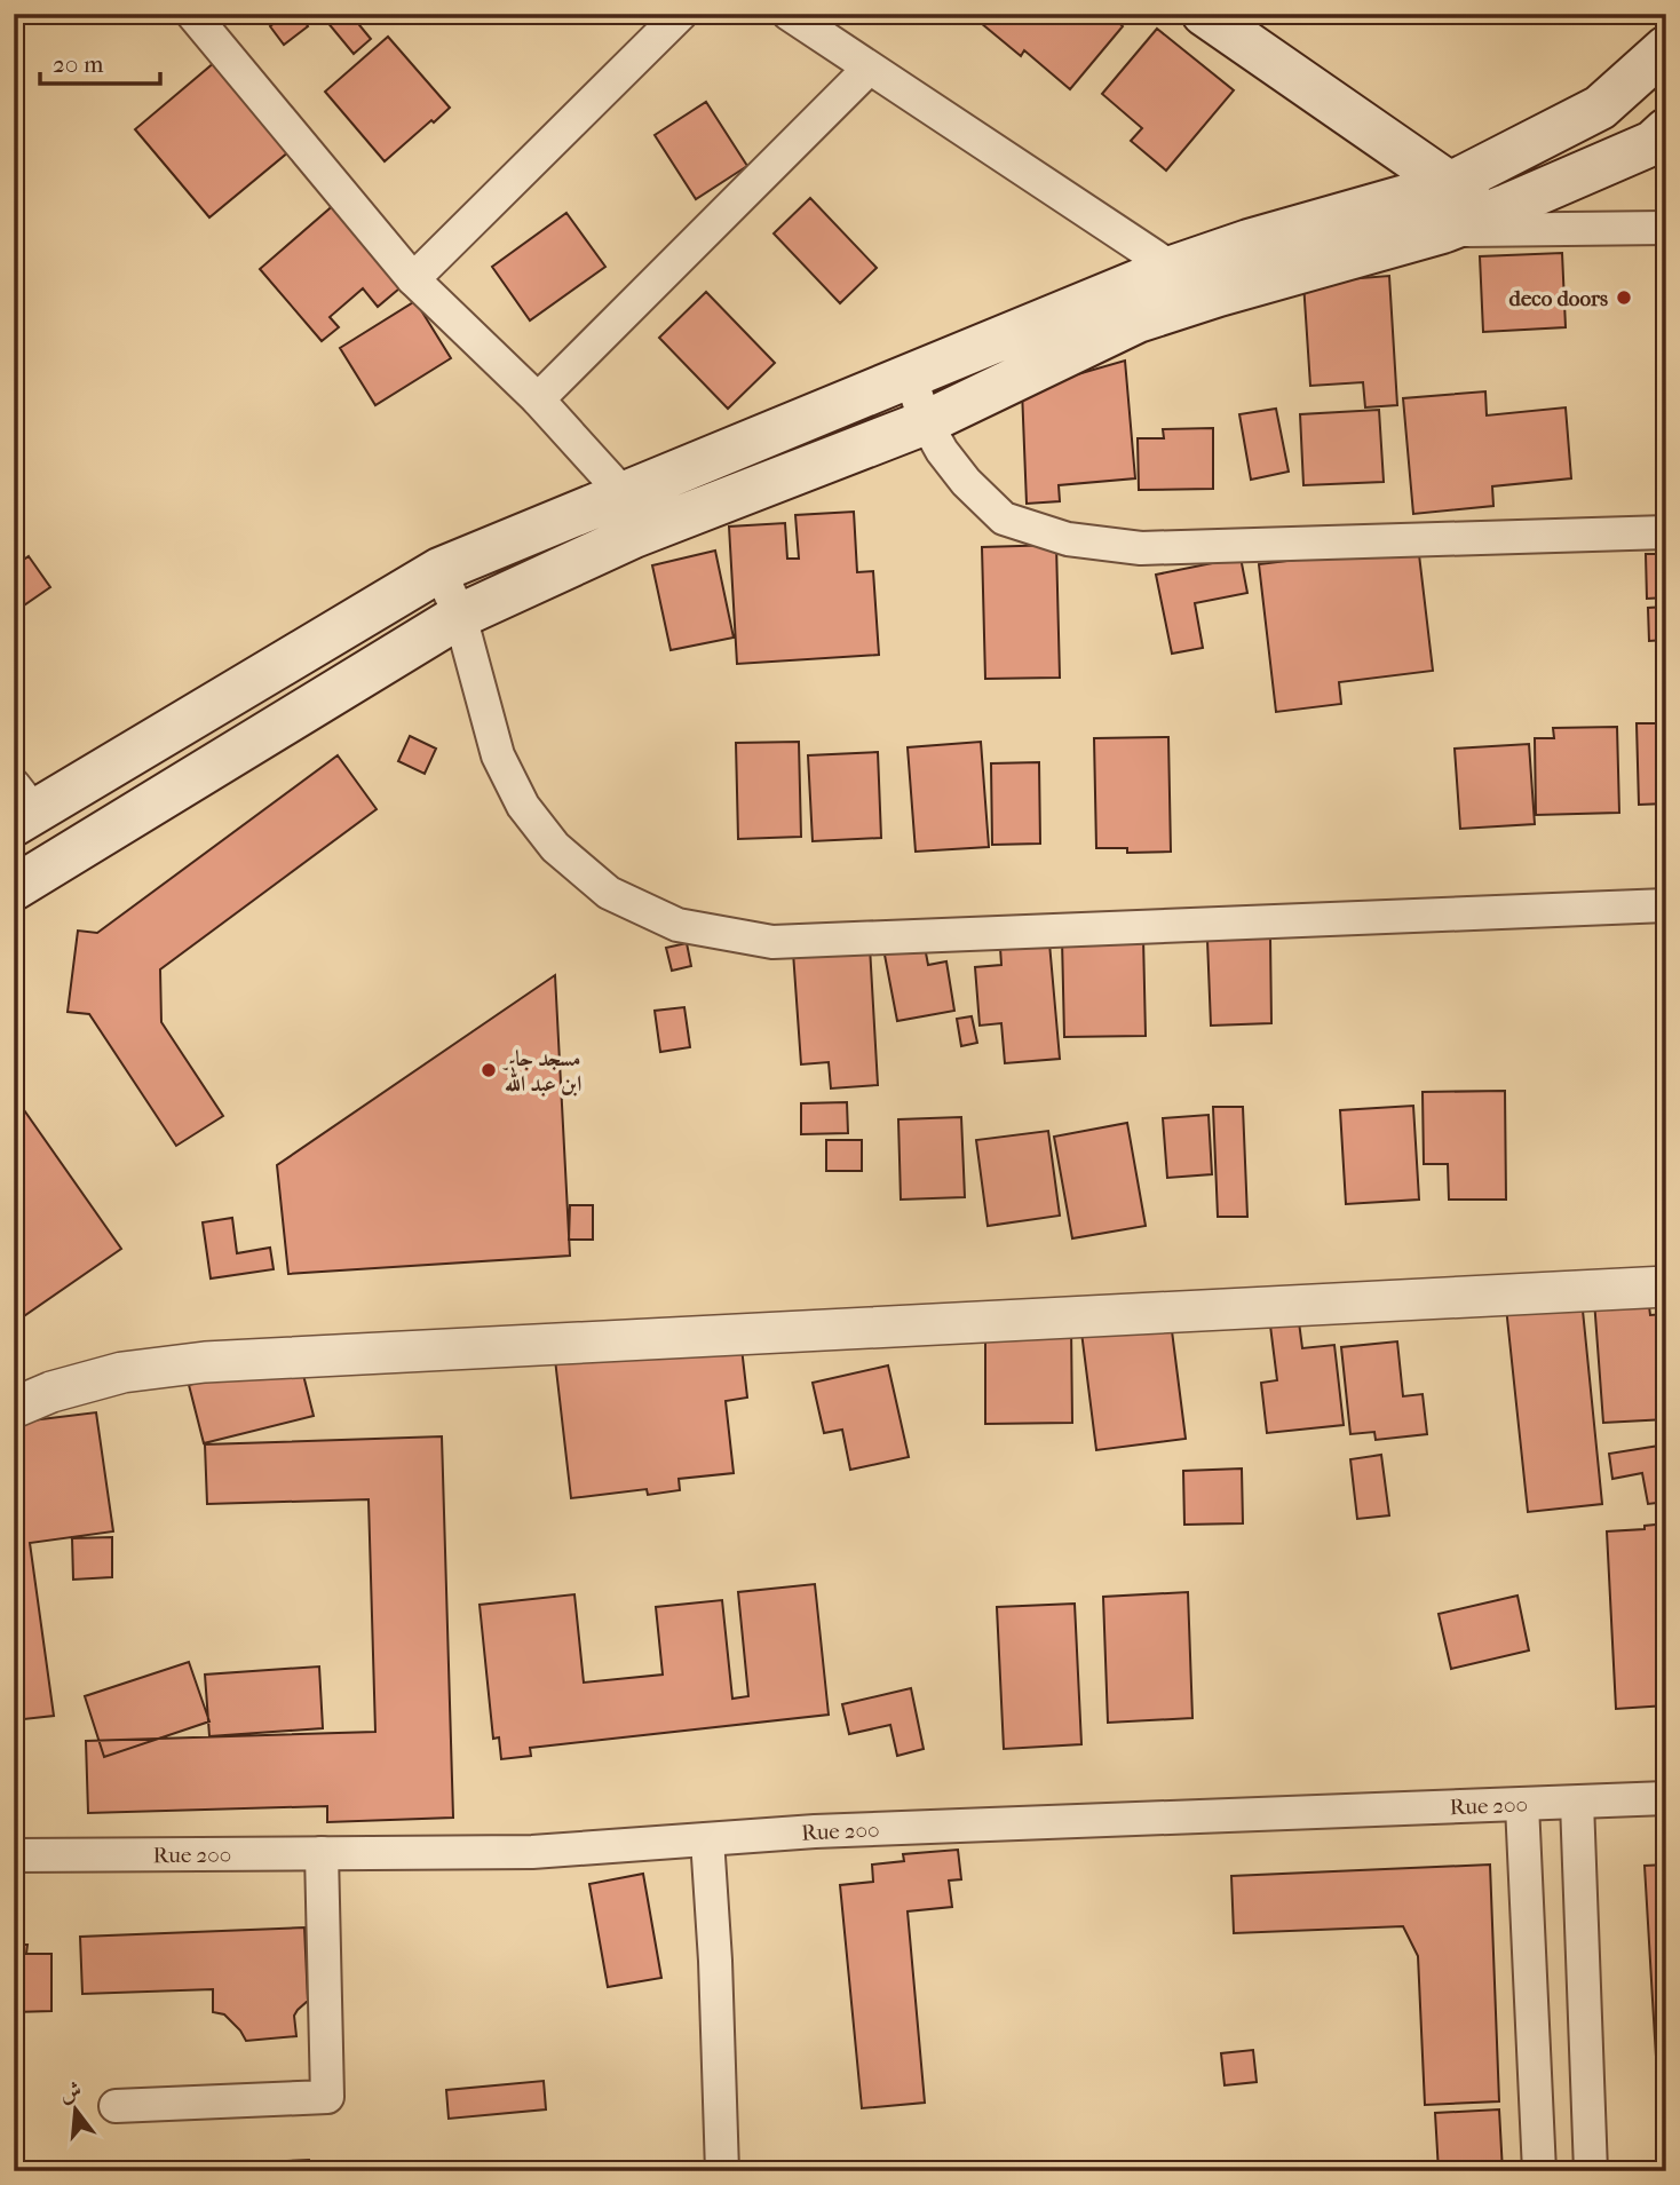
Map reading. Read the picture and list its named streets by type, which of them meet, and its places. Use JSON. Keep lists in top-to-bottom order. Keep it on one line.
{"streets":{"street":["Rue 200"]},"places":["deco doors","مسجد جابر ابن عبد الله"],"scale_bar":"20 m","north":"top"}
